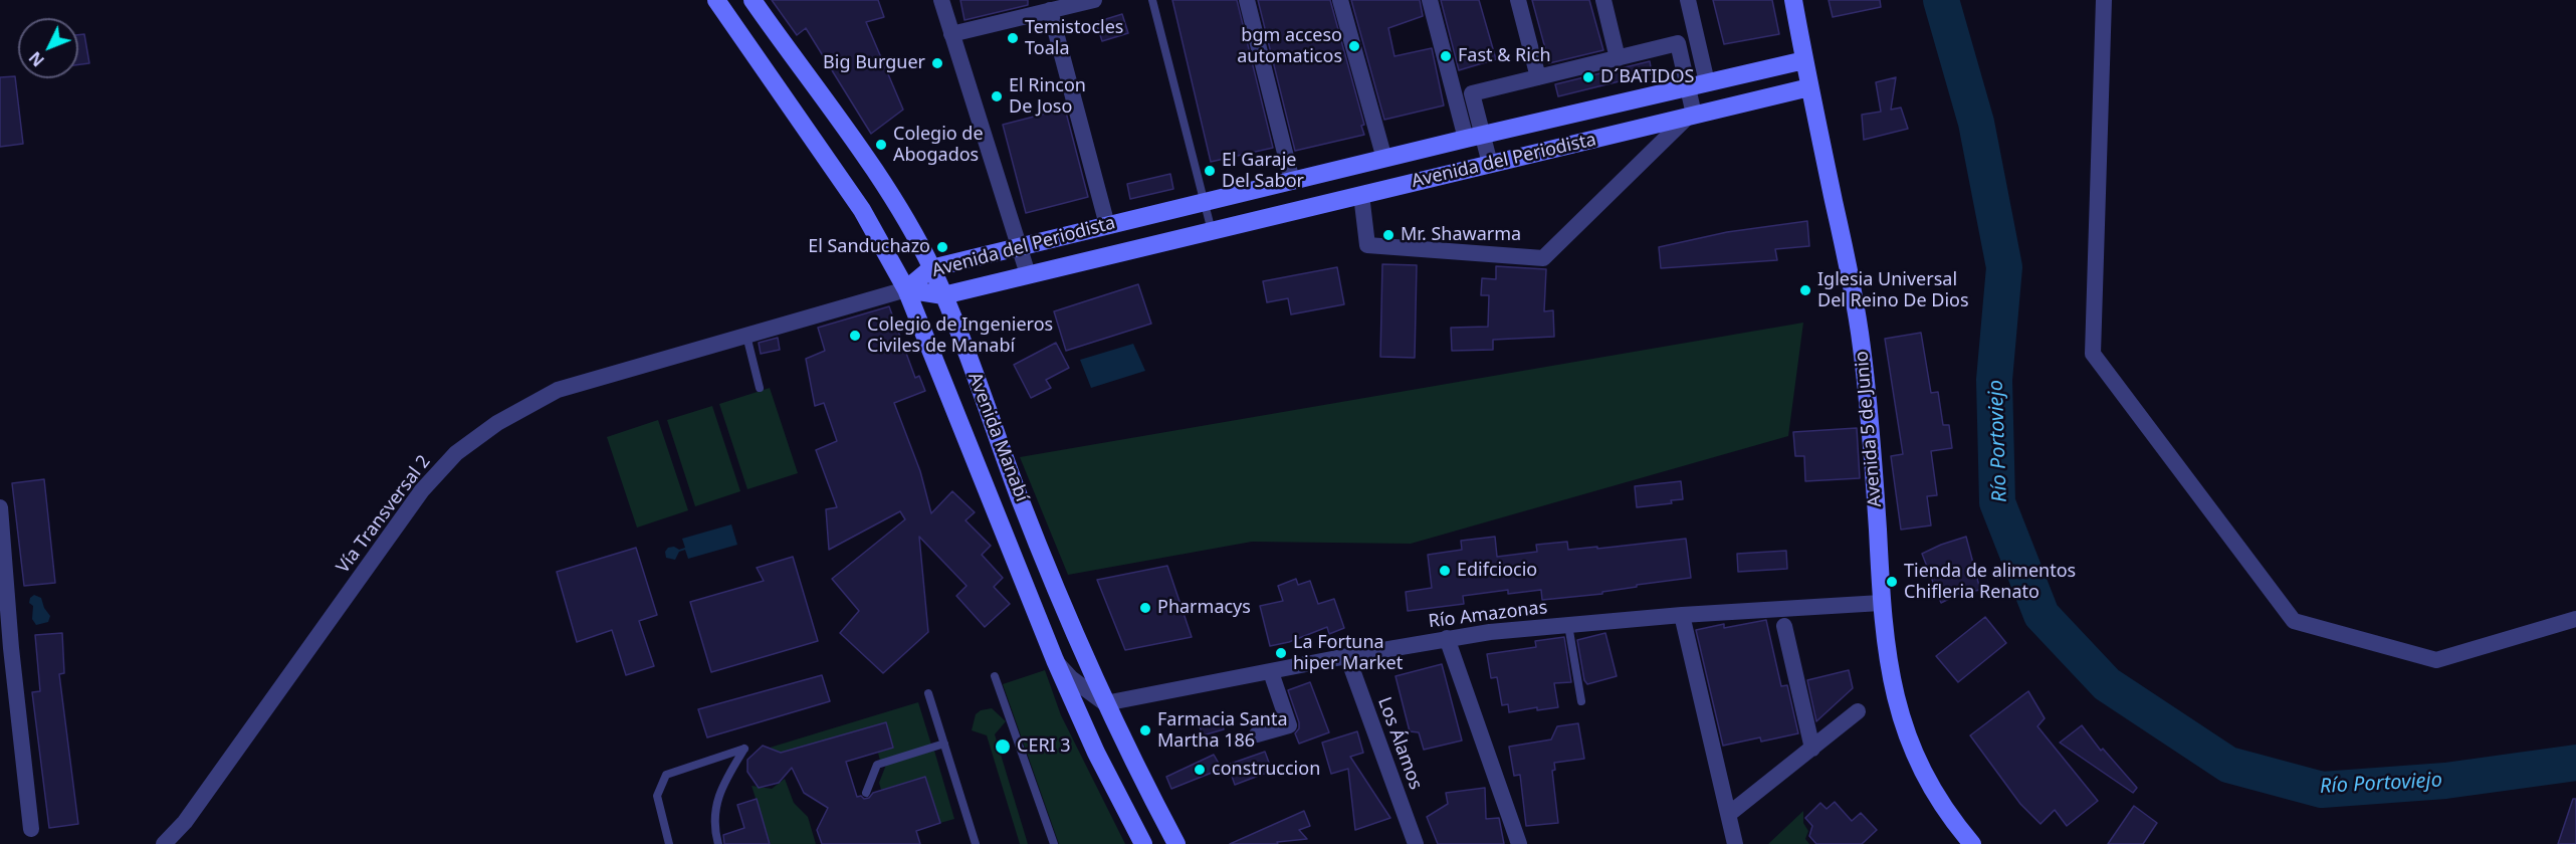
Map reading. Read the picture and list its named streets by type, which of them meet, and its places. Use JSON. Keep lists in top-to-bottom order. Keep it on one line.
{"streets":{"street":["Avenida del Periodista","Avenida 5 de Junio","Avenida Manabí","Vía Transversal 2","Río Amazonas","Los Álamos"]},"crossings":[["Avenida del Periodista","Avenida 5 de Junio"],["Avenida del Periodista","Avenida Manabí"],["Avenida del Periodista","Vía Transversal 2"],["Avenida 5 de Junio","Río Amazonas"],["Avenida Manabí","Vía Transversal 2"],["Avenida Manabí","Río Amazonas"],["Río Amazonas","Los Álamos"]],"water":["Río Portoviejo"],"places":["Temistocles Toala","bgm acceso automaticos","Fast & Rich","Big Burguer","D´BATIDOS","El Rincon De Joso","Colegio de Abogados","El Garaje Del Sabor","Mr. Shawarma","El Sanduchazo","Iglesia Universal Del Reino De Dios","Colegio de Ingenieros Civiles de Manabí","Edifciocio","Tienda de alimentos Chifleria Renato","Pharmacys","La Fortuna hiper Market","Farmacia Santa Martha 186","CERI 3","construccion"],"north":"bottom left"}
